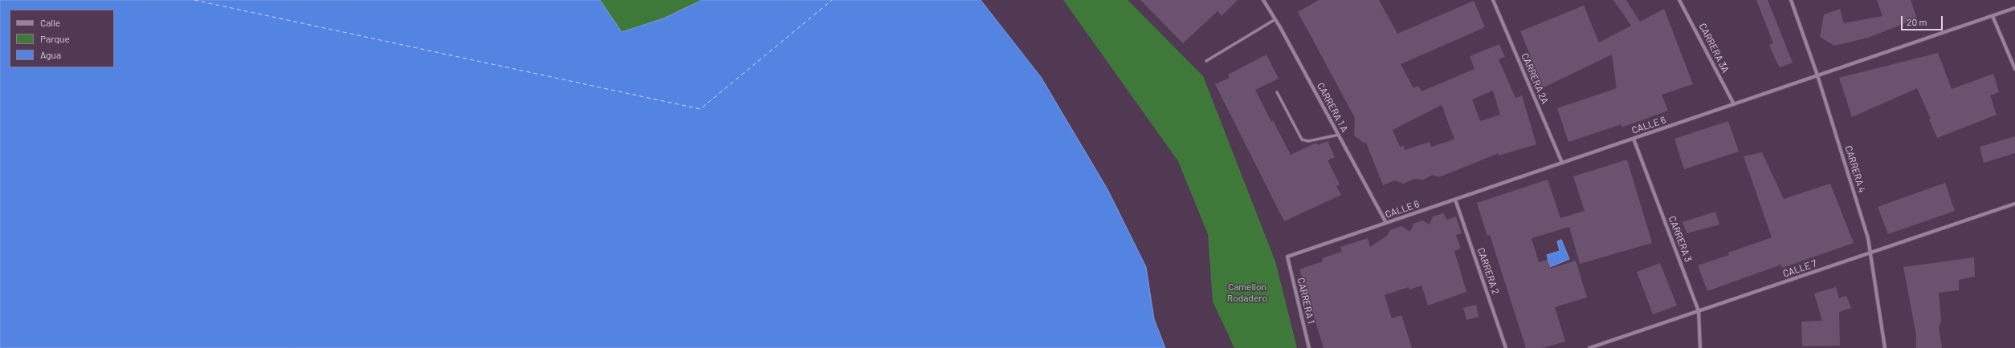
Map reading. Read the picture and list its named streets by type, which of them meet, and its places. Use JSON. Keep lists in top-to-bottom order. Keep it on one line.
{"streets":{"street":["CARRERA 3A","CARRERA 2A","CARRERA 1 A","CALLE 6","CARRERA 4","CARRERA 3","CALLE 7","CARRERA 2","CARRERA 1"]},"crossings":[["CARRERA 3A","CALLE 6"],["CARRERA 2A","CALLE 6"],["CARRERA 1 A","CALLE 6"],["CALLE 6","CARRERA 4"],["CALLE 6","CARRERA 3"],["CALLE 6","CARRERA 2"],["CALLE 6","CARRERA 1"],["CARRERA 4","CALLE 7"],["CARRERA 3","CALLE 7"]],"parks":["Camellon Rodadero"],"legend":["Calle","Parque","Agua"],"scale_bar":"20 m"}
